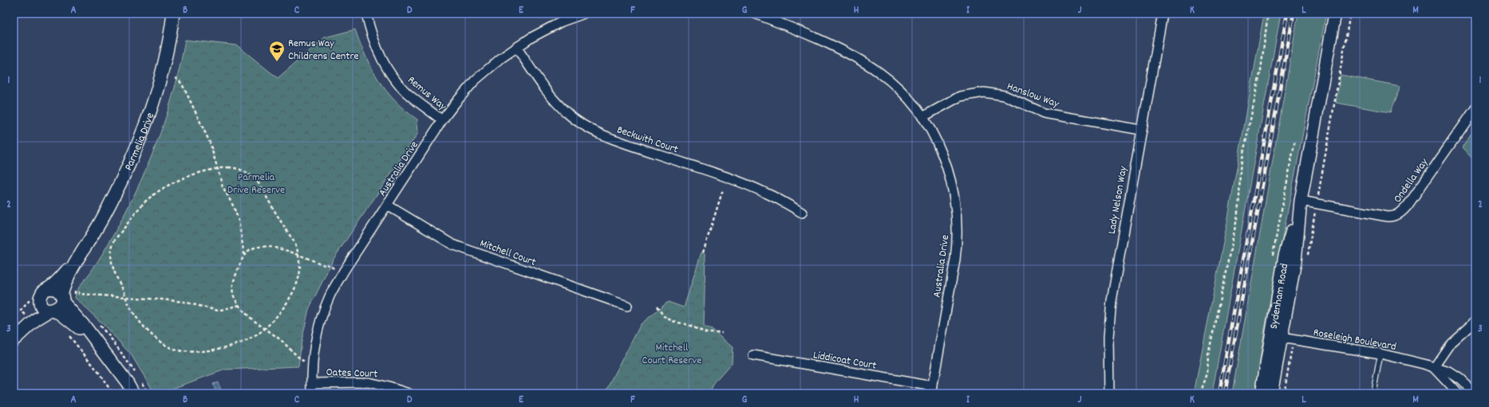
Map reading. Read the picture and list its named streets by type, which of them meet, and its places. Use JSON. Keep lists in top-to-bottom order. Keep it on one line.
{"streets":{"street":["Remus Way","Hanslow Way","Beckwith Court","Parmelia Drive","Australia Drive","Ondella Way","Lady Nelson Way","Mitchell Court","Sydenham Road","Roseleigh Boulevard","Liddicoat Court","Oates Court"]},"crossings":[["Remus Way","Australia Drive"],["Hanslow Way","Australia Drive"],["Hanslow Way","Lady Nelson Way"],["Beckwith Court","Australia Drive"],["Australia Drive","Mitchell Court"],["Australia Drive","Liddicoat Court"],["Australia Drive","Oates Court"],["Ondella Way","Sydenham Road"],["Sydenham Road","Roseleigh Boulevard"]],"parks":["Parmelia Drive Reserve","Mitchell Court Reserve"],"places":{"school or university":["Remus Way Childrens Centre"]},"grid":{"columns":["A","B","C","D","E","F","G","H","I","J","K","L","M"],"rows":["1","2","3"]}}
